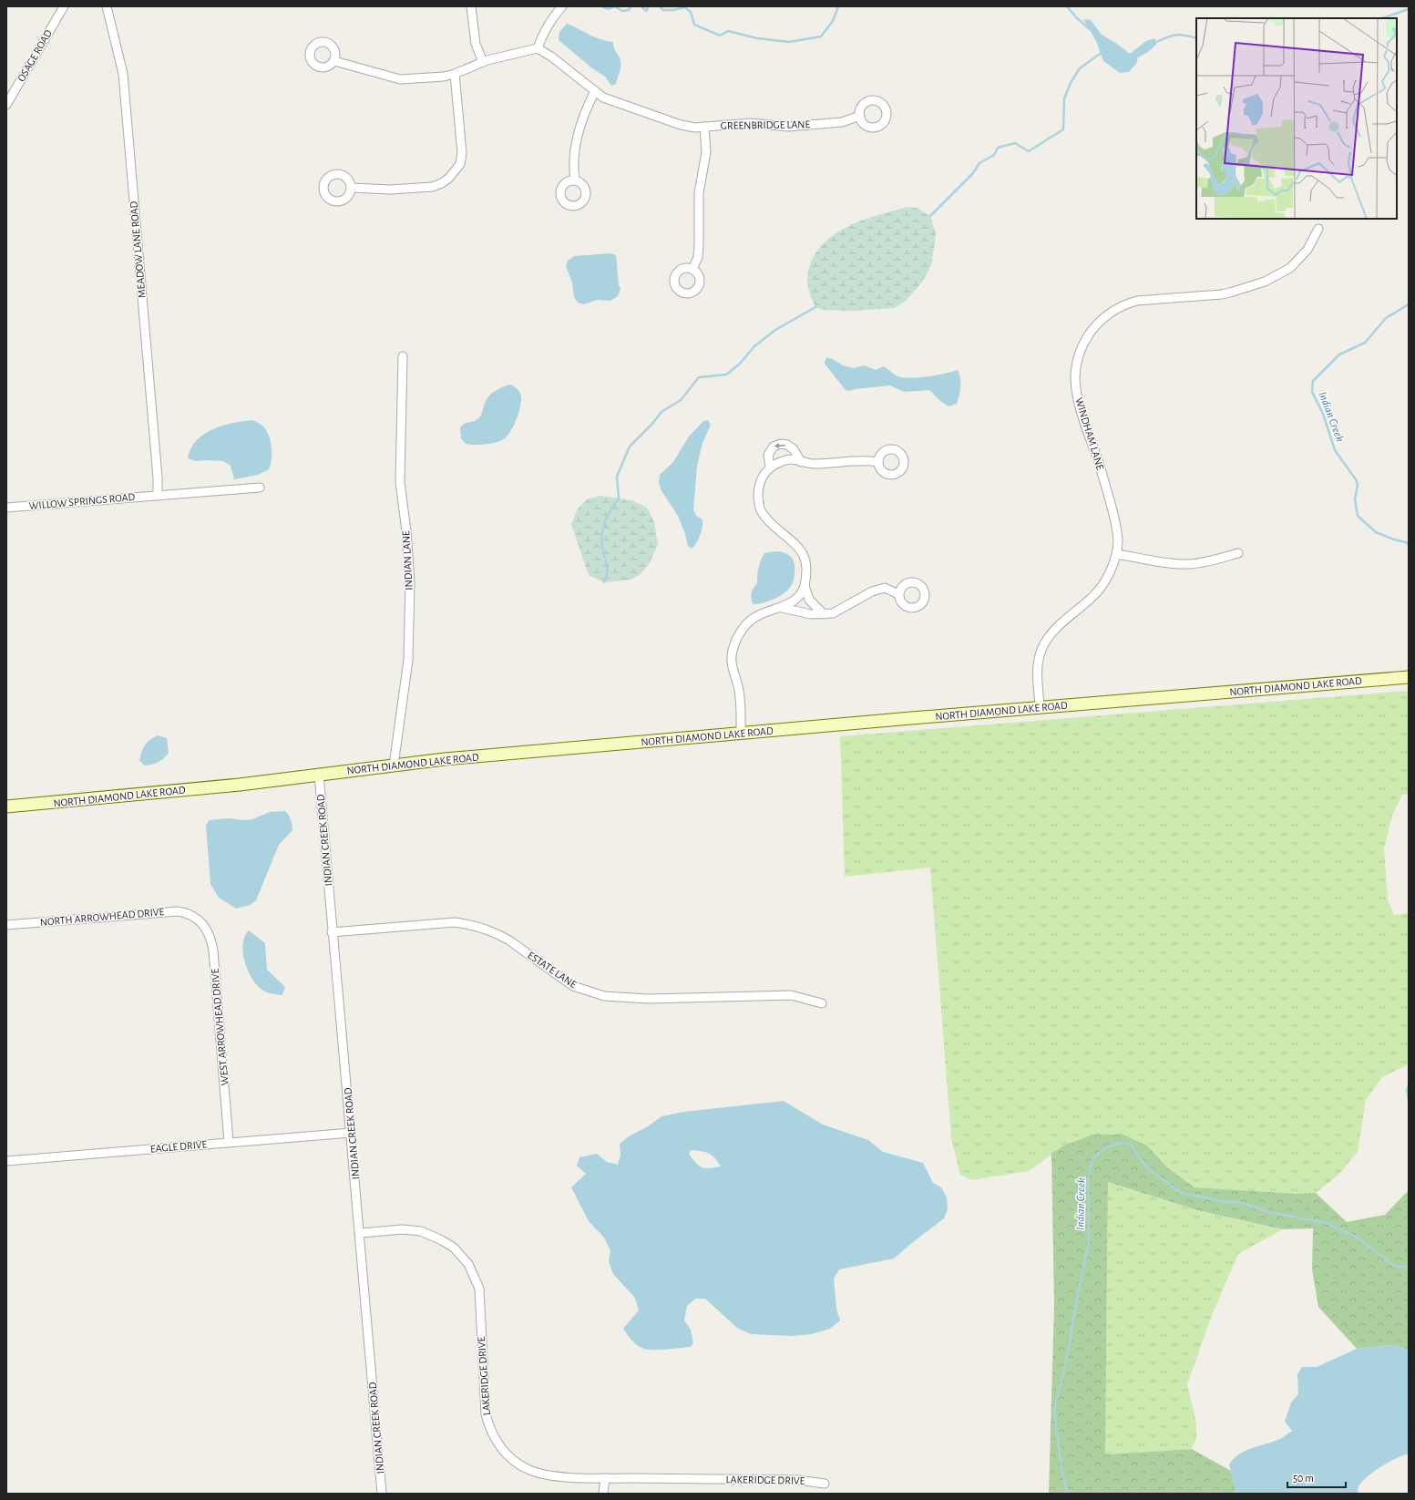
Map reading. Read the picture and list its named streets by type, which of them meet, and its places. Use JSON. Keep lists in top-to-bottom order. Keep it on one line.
{"streets":{"street":["OSAGE ROAD","GREENBRIDGE LANE","MEADOW LANE ROAD","WINDHAM LANE","WILLOW SPRINGS ROAD","INDIAN LANE","NORTH DIAMOND LAKE ROAD","INDIAN CREEK ROAD","NORTH ARROWHEAD DRIVE","ESTATE LANE","WEST ARROWHEAD DRIVE","EAGLE DRIVE","LAKERIDGE DRIVE"]},"crossings":[["MEADOW LANE ROAD","WILLOW SPRINGS ROAD"],["WINDHAM LANE","NORTH DIAMOND LAKE ROAD"],["INDIAN LANE","NORTH DIAMOND LAKE ROAD"],["NORTH DIAMOND LAKE ROAD","INDIAN CREEK ROAD"],["INDIAN CREEK ROAD","ESTATE LANE"],["INDIAN CREEK ROAD","EAGLE DRIVE"],["INDIAN CREEK ROAD","LAKERIDGE DRIVE"],["NORTH ARROWHEAD DRIVE","WEST ARROWHEAD DRIVE"],["WEST ARROWHEAD DRIVE","EAGLE DRIVE"]],"water":["Indian Creek"],"scale_bar":"50 m"}
